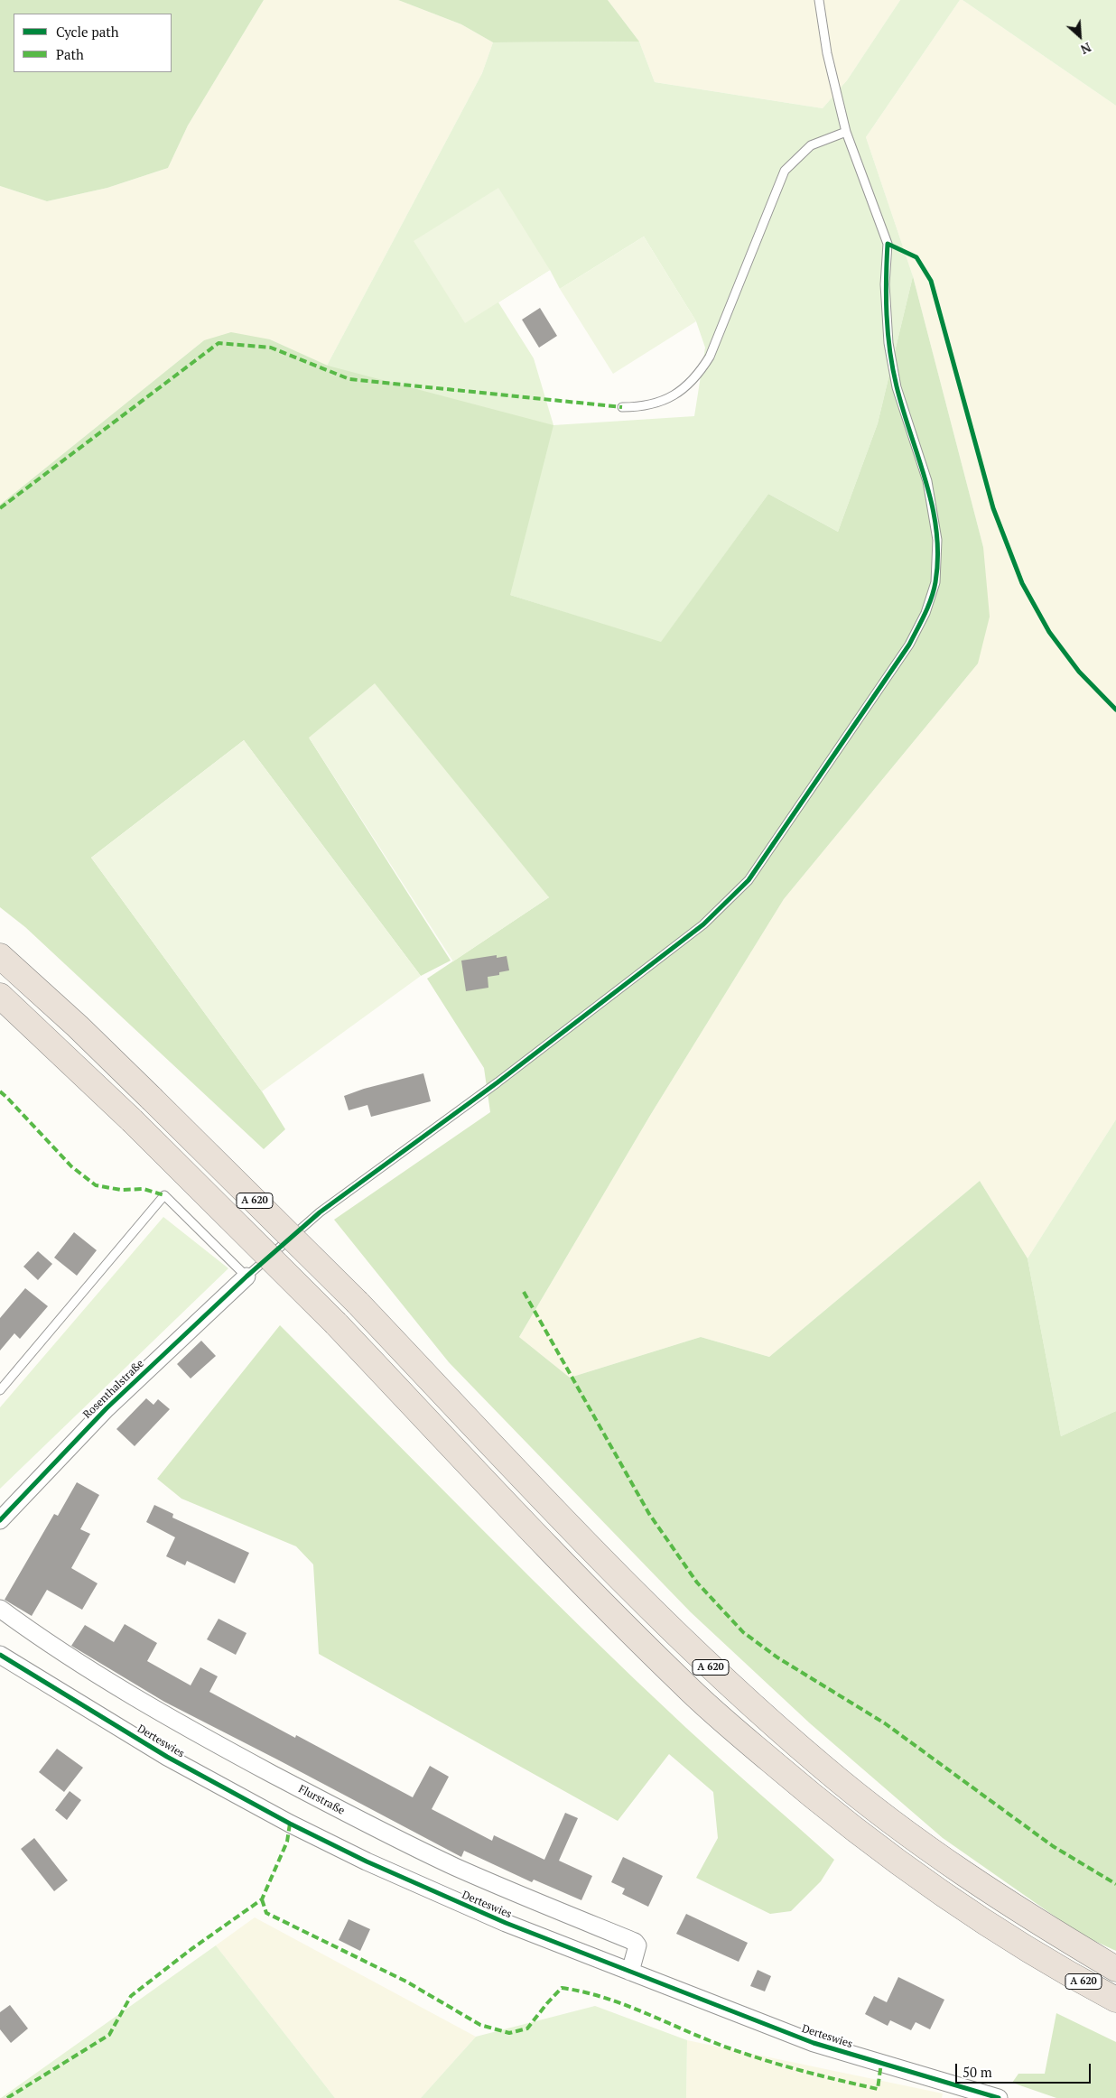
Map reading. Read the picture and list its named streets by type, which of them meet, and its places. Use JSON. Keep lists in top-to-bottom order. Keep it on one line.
{"streets":{"highway":["A 620"],"street":["Rosenthalstraße","Derteswies","Flurstraße"]},"crossings":[["Derteswies","Flurstraße"]],"legend":["Cycle path","Path"],"scale_bar":"50 m","north":"bottom right"}
